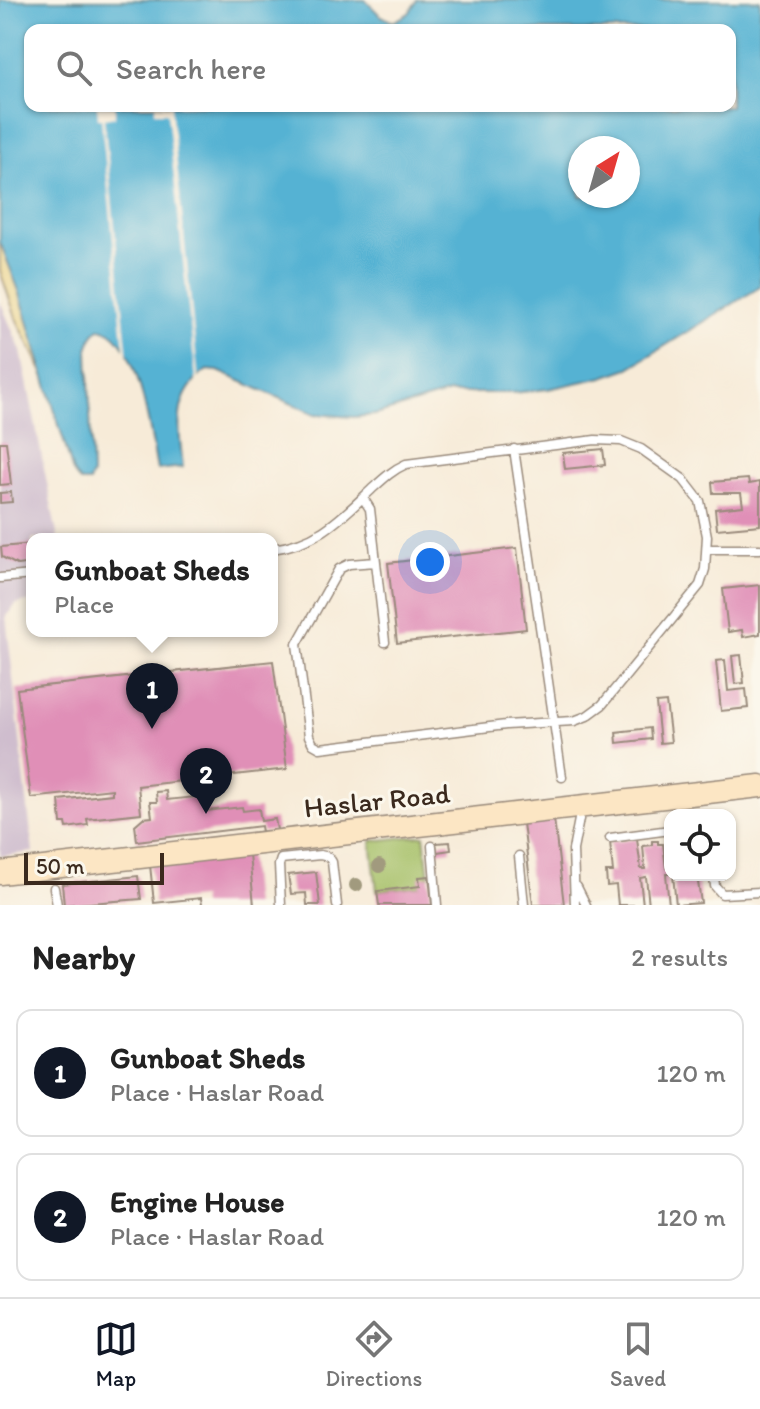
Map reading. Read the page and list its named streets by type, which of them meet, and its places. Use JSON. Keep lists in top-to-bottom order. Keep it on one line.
{"streets":{"street":["Haslar Road"]},"scale_bar":"50 m","north":"top right","page":{"search":"Search here","popup":["Gunboat Sheds","Place"],"pins":["1","2"],"scale":"50 m","heading":["Nearby","2 results"],"list":[{"mark":"1","name":"Gunboat Sheds","note":"Place · Haslar Road","value":"120 m"},{"mark":"2","name":"Engine House","note":"Place · Haslar Road","value":"120 m"}],"nav":["Map","Directions","Saved"]}}
